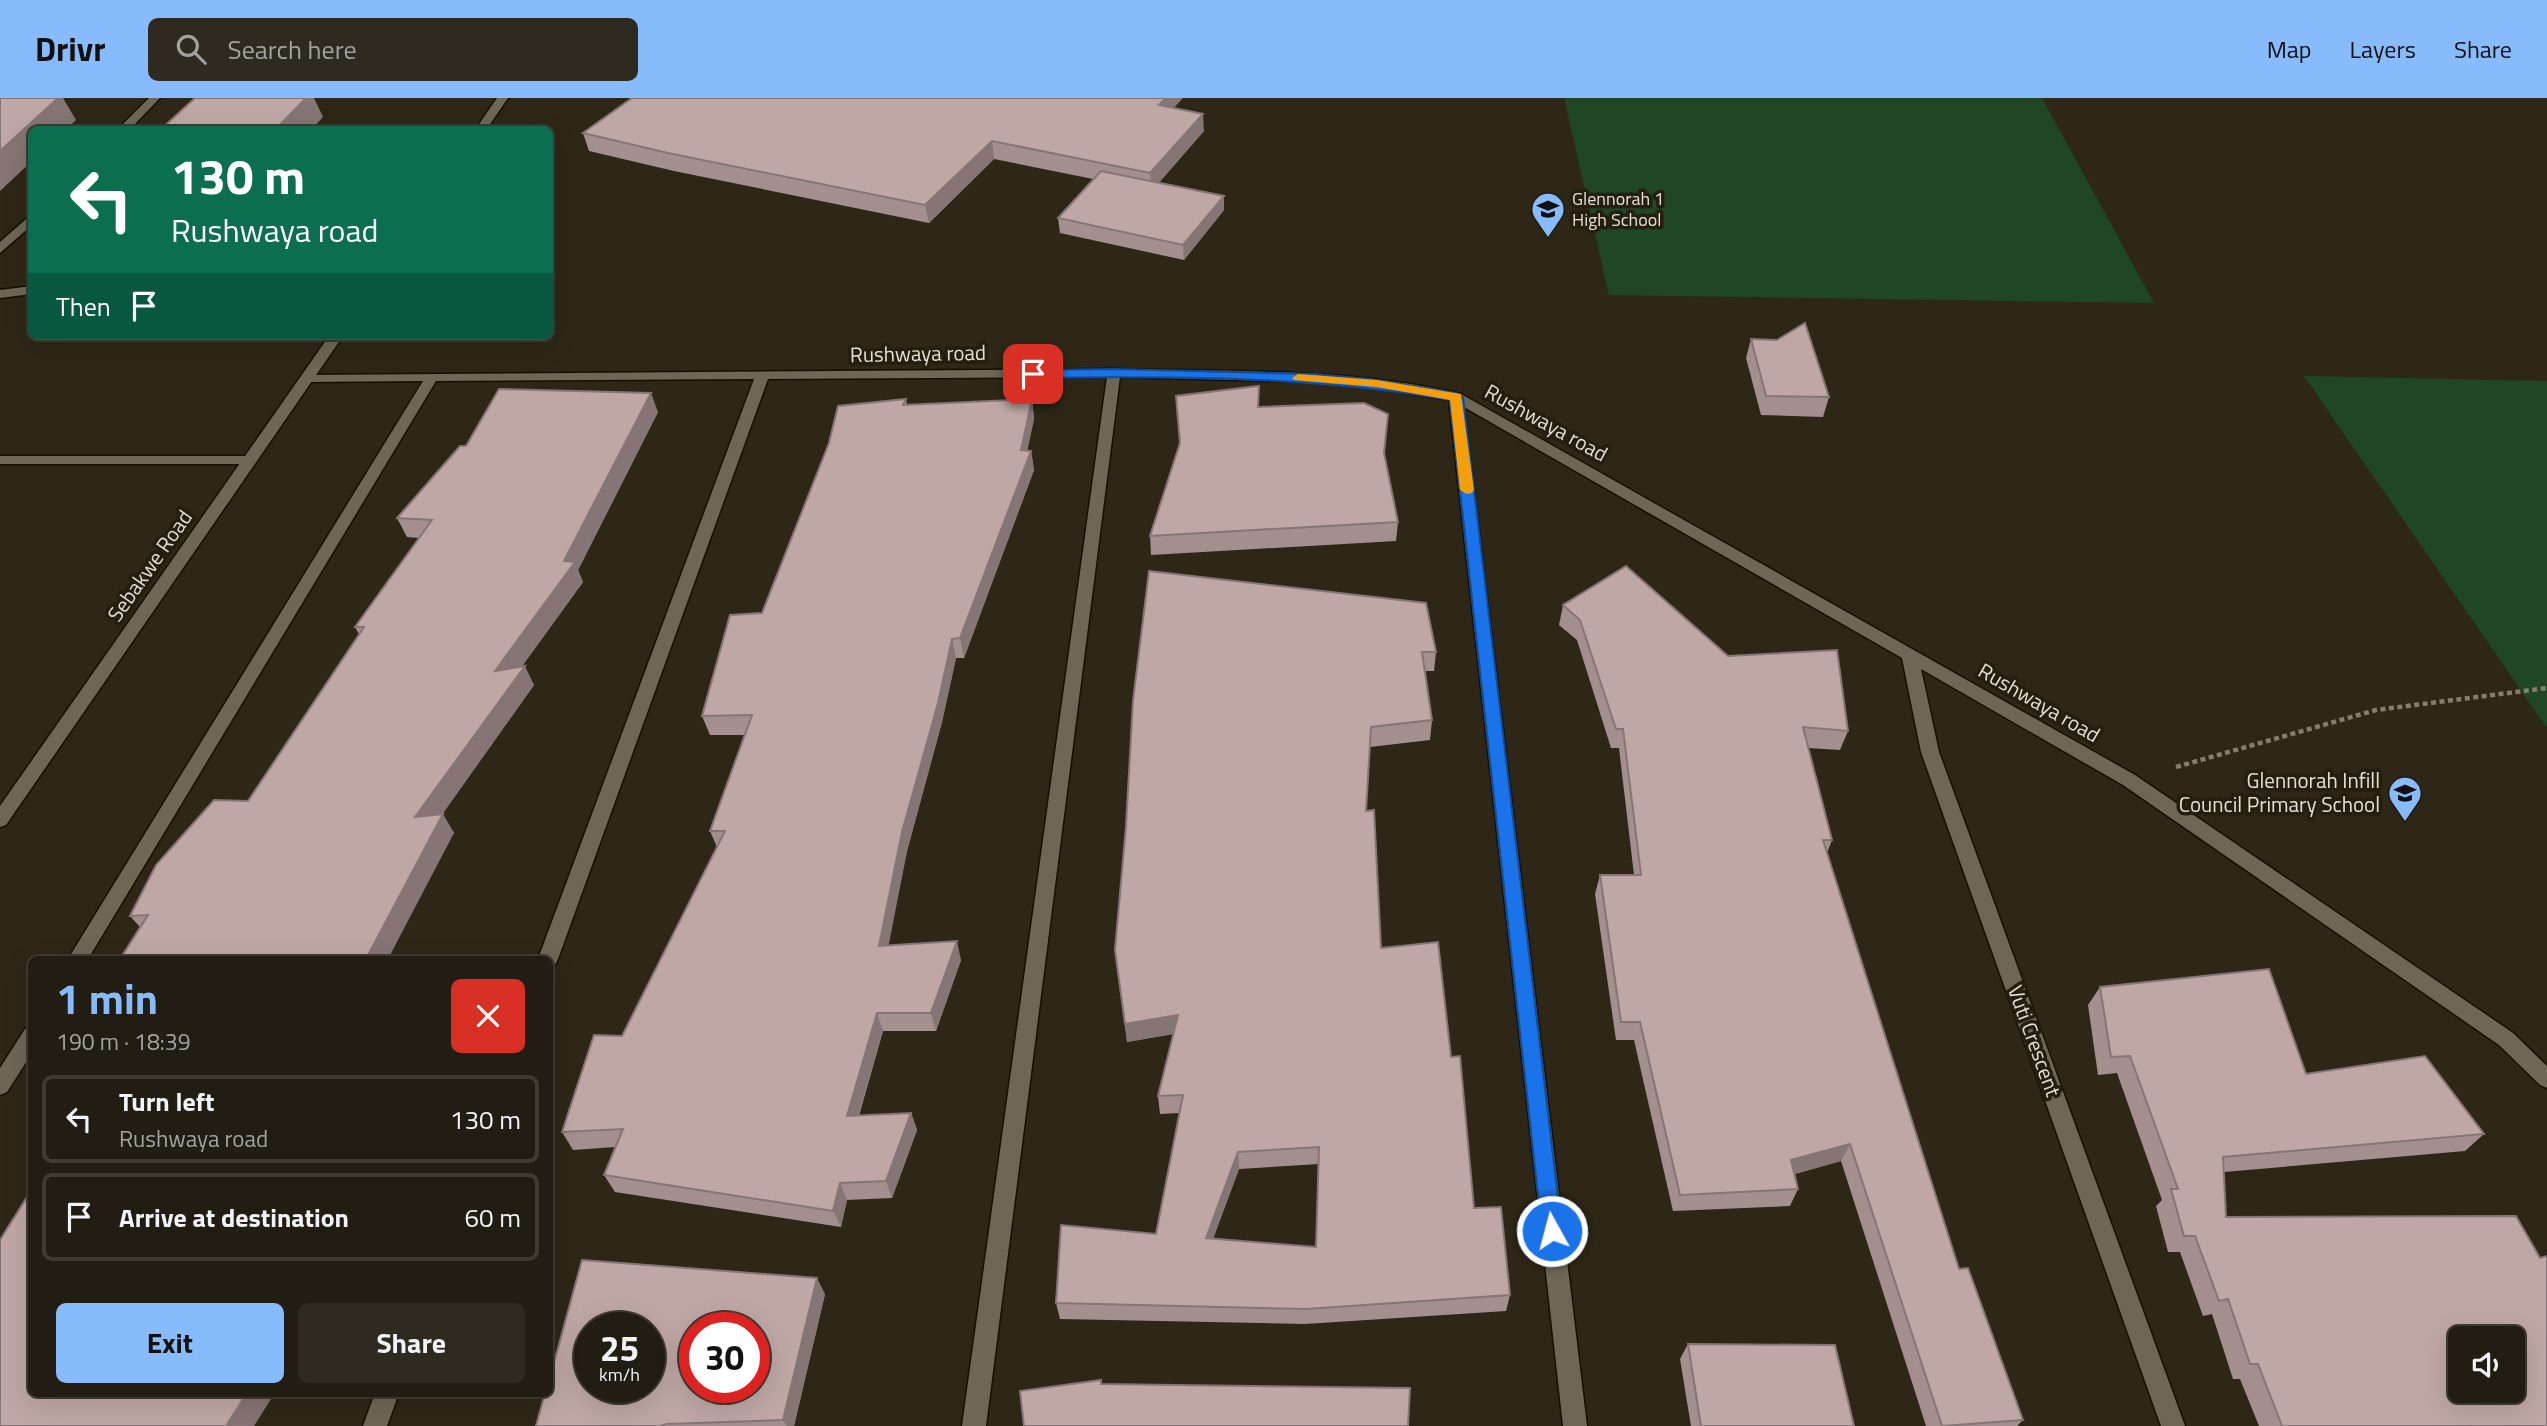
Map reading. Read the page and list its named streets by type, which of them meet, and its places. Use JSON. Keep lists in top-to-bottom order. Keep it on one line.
{"streets":{"street":["Rushwaya road","Sebakwe Road","Vuti Crescent"]},"crossings":[["Rushwaya road","Sebakwe Road"],["Rushwaya road","Vuti Crescent"]],"places":{"school or university":["Glennorah 1 High School","Glennorah Infill Council Primary School"]},"page":{"header":"Drivr","search":"Search here","nav":["Map","Layers","Share"],"turn":["130 m","Rushwaya road"],"then":"Then","heading":["1 min","190 m · 18:39"],"list":[{"name":"Turn left","note":"Rushwaya road","value":"130 m"},{"name":"Arrive at destination","value":"60 m"}],"buttons":["Exit","Share"],"speed":"25 km/h","limit":"30"}}
